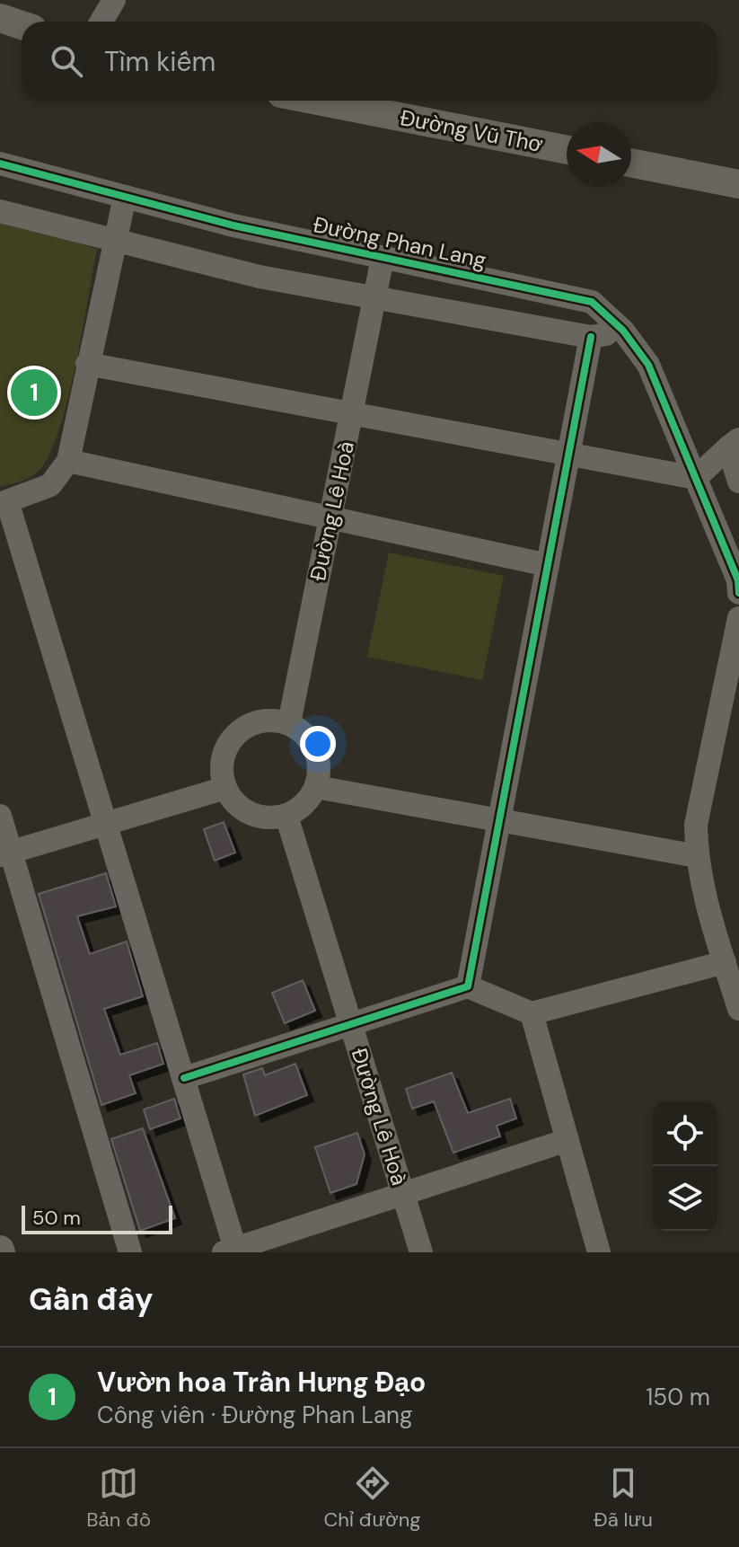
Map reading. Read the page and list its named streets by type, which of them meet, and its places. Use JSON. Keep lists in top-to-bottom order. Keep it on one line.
{"streets":{"main road":["Đường Vũ Thơ"],"street":["Đường Phan Lang","Đường Lê Hoà"]},"crossings":[["Đường Phan Lang","Đường Lê Hoà"]],"scale_bar":"50 m","north":"left","page":{"search":"Tìm kiếm","pins":"1","scale":"50 m","heading":"Gần đây","list":[{"mark":"1","name":"Vườn hoa Trần Hưng Đạo","note":"Công viên · Đường Phan Lang","value":"150 m"}],"nav":["Bản đồ","Chỉ đường","Đã lưu"]}}
